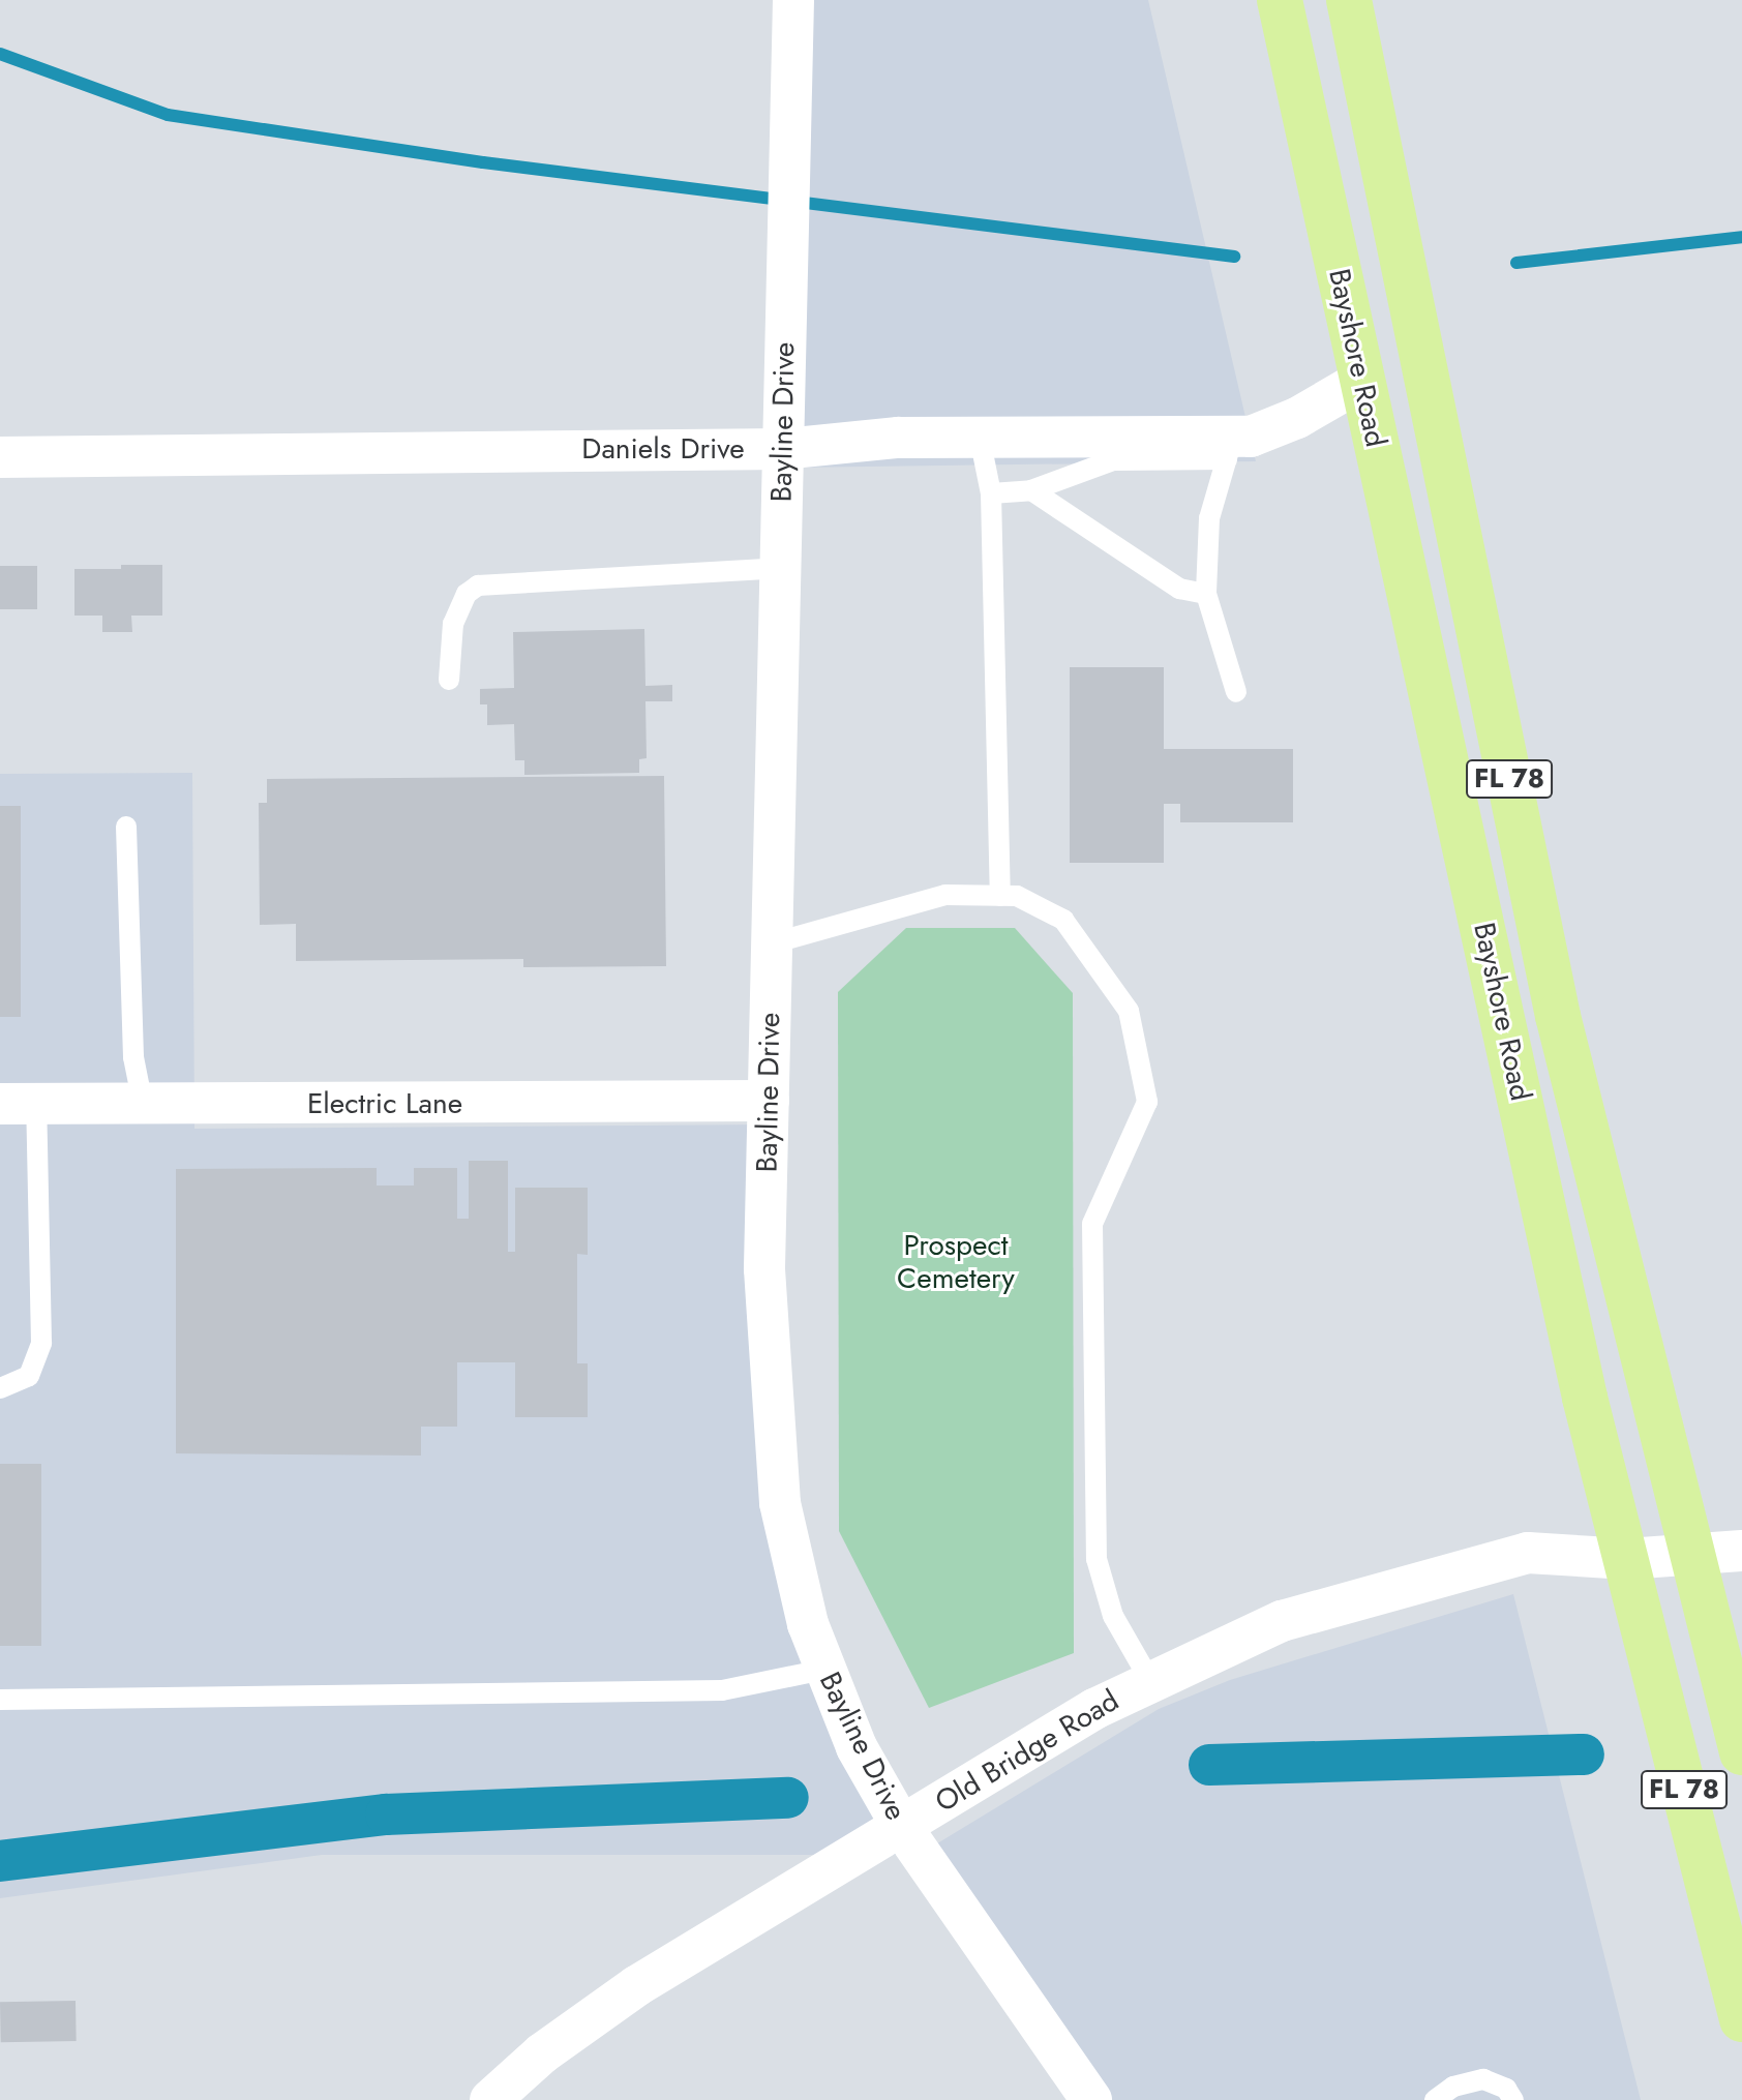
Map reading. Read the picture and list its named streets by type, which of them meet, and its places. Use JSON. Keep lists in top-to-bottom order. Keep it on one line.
{"streets":{"main road":["Bayshore Road","FL 78"],"street":["Bayline Drive","Daniels Drive","Electric Lane","Old Bridge Road"]},"crossings":[["Bayshore Road","Daniels Drive"],["Bayshore Road","Old Bridge Road"],["Bayline Drive","Daniels Drive"],["Bayline Drive","Electric Lane"],["Bayline Drive","Old Bridge Road"]],"parks":["Prospect Cemetery"]}
